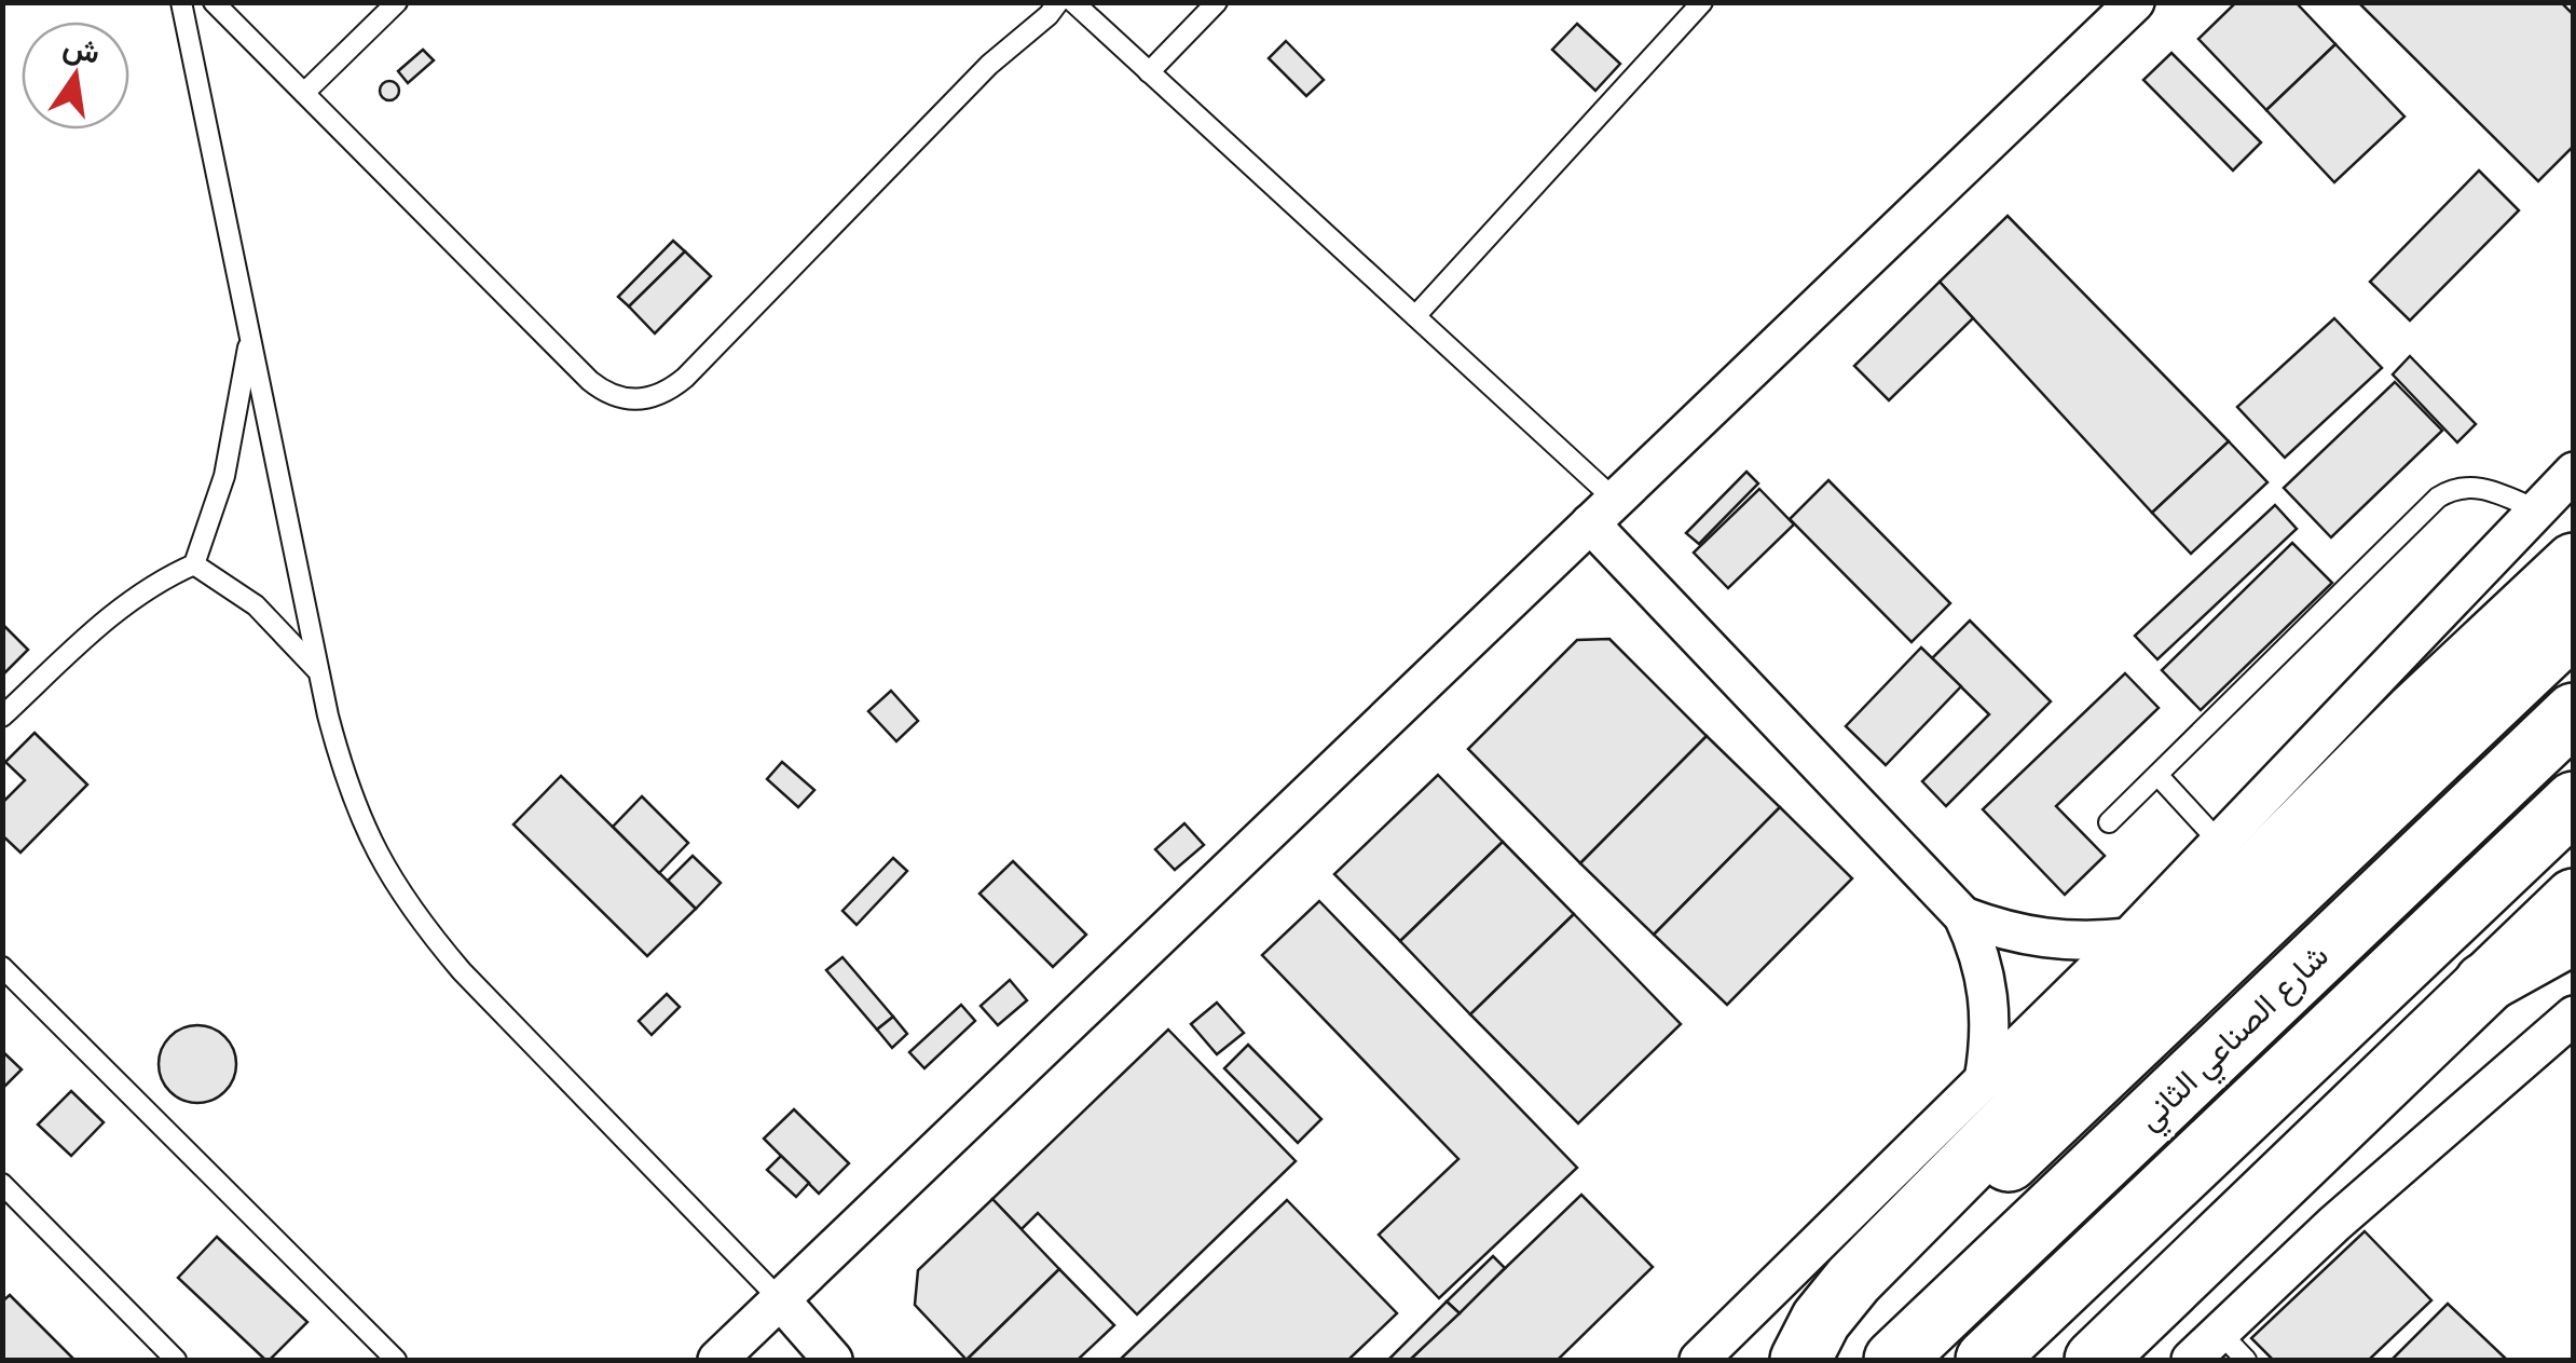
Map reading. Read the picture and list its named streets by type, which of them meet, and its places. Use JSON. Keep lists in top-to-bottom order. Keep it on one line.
{"streets":{"main road":["شارع الصناعي الثاني"]},"north":"top"}
